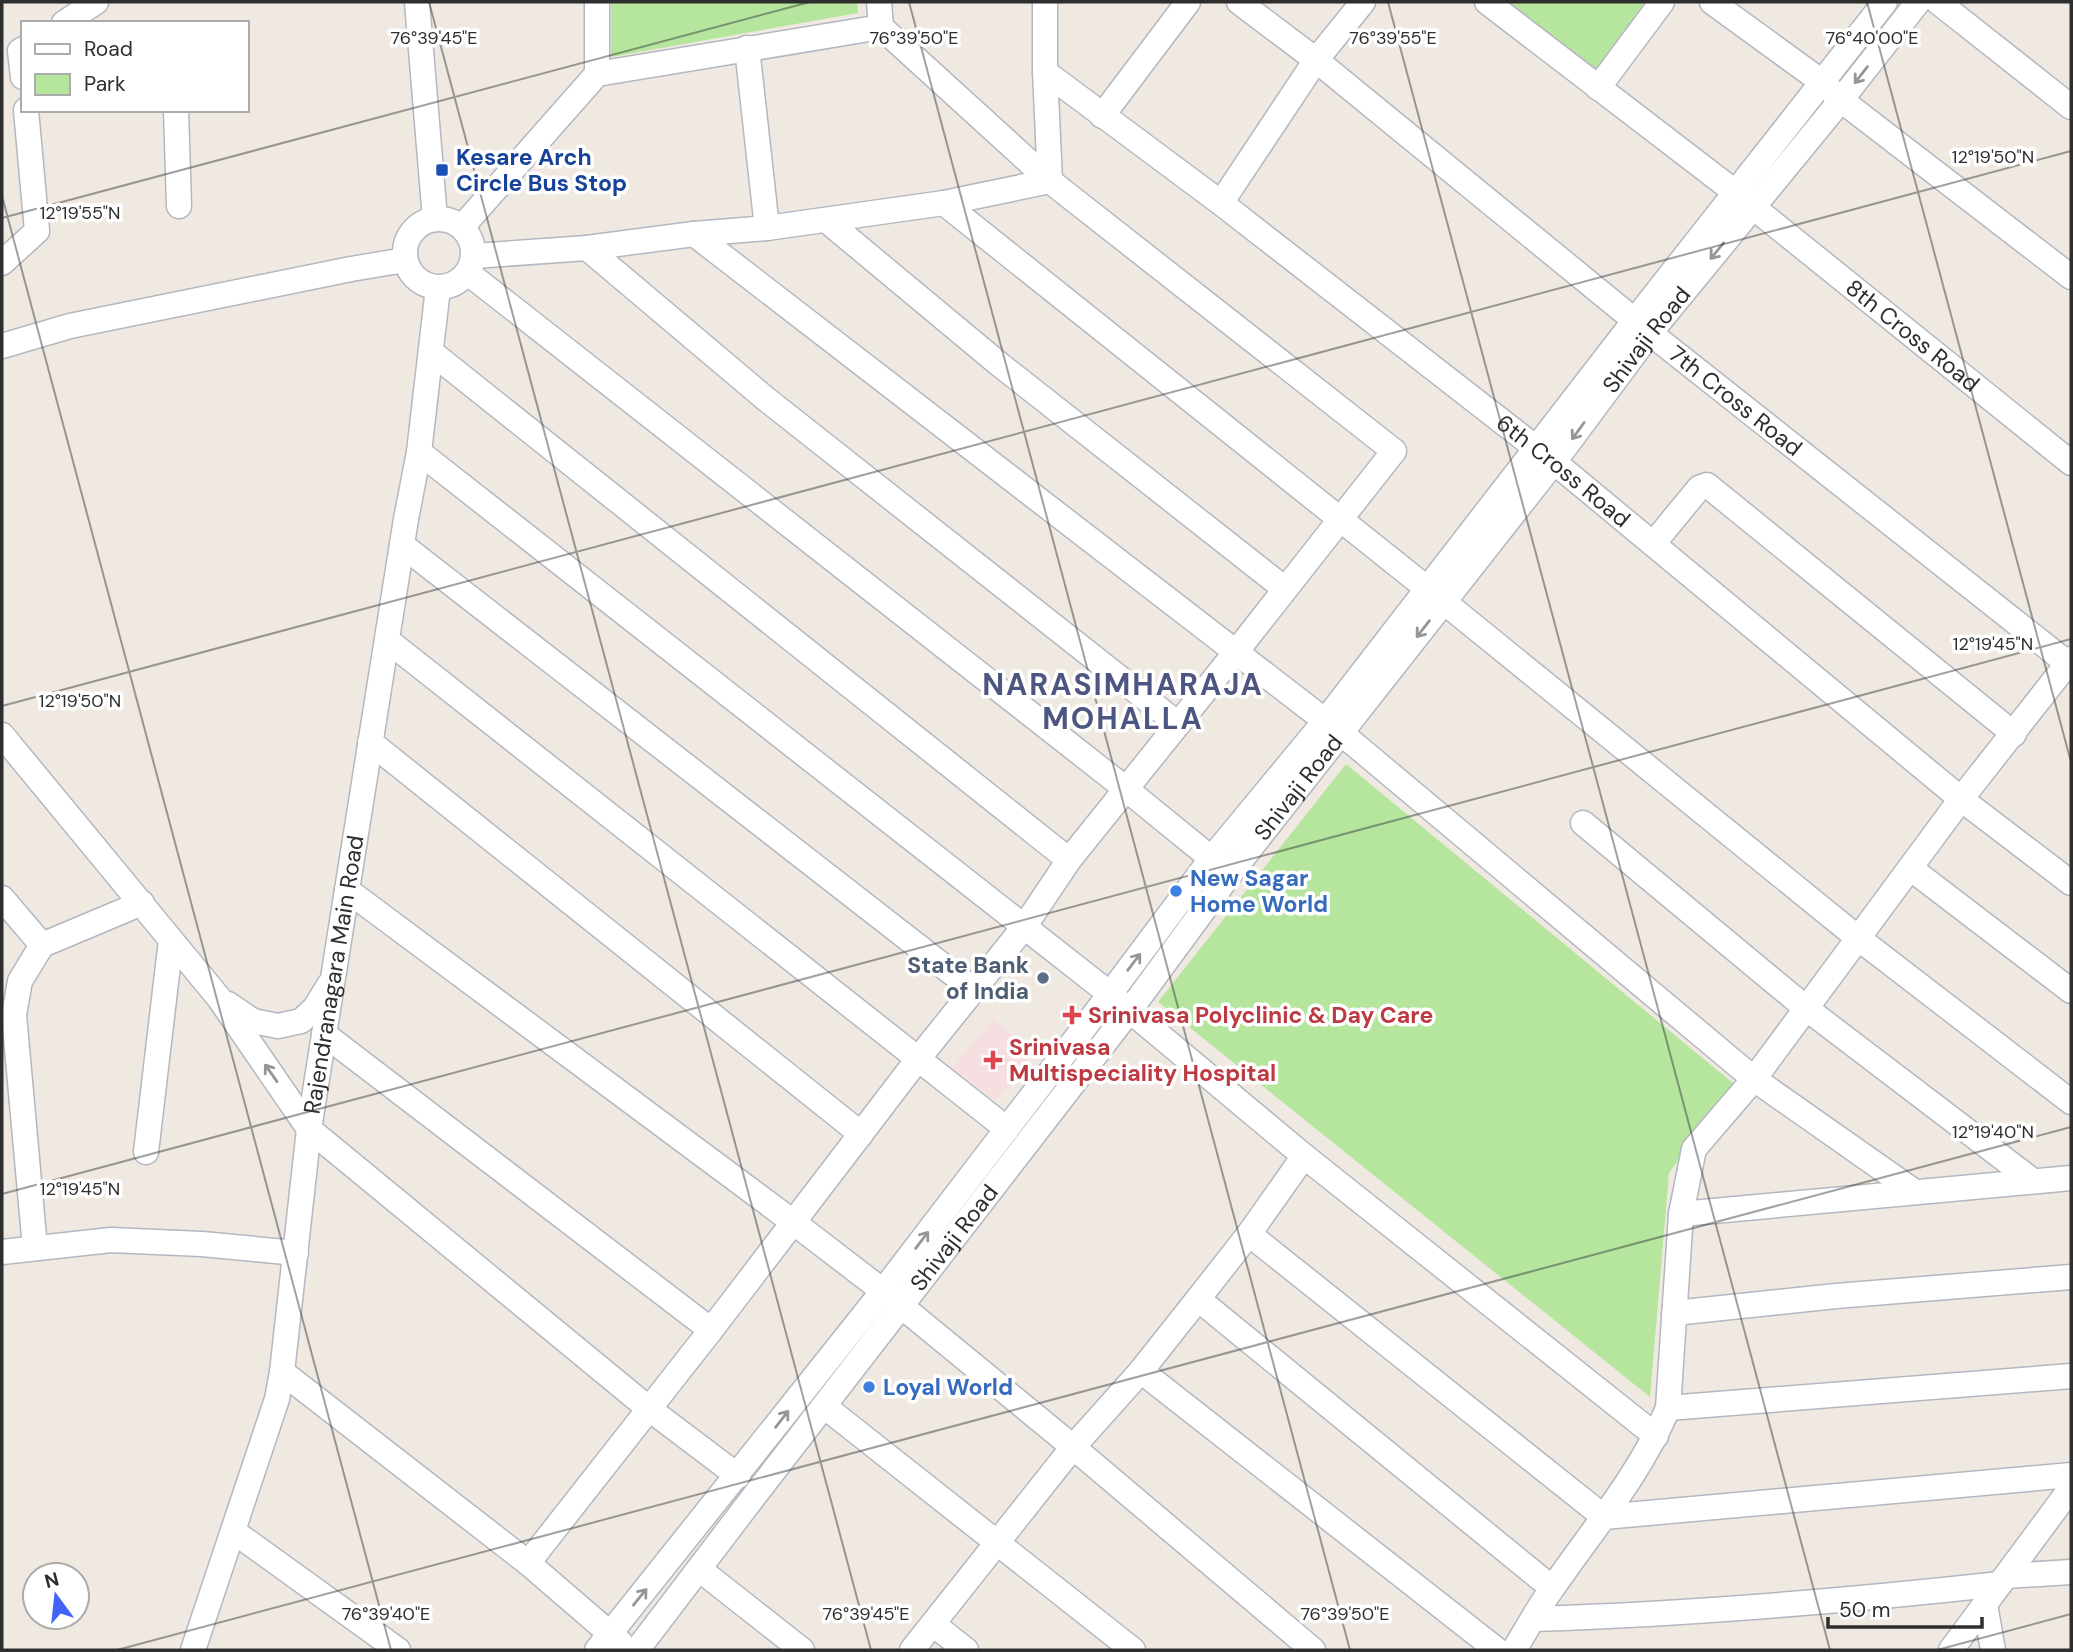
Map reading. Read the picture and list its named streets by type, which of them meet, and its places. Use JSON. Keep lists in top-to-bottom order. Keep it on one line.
{"streets":{"street":["8th Cross Road","Shivaji Road","7th Cross Road","6th Cross Road","Rajendranagara Main Road"]},"crossings":[["8th Cross Road","Shivaji Road"],["Shivaji Road","7th Cross Road"],["Shivaji Road","6th Cross Road"]],"districts":["NARASIMHARAJA MOHALLA"],"places":{"transit":["Kesare Arch Circle Bus Stop"],"other":["New Sagar Home World","State Bank of India","Loyal World"],"health":["Srinivasa Polyclinic & Day Care","Srinivasa Multispeciality Hospital"]},"legend":["Road","Park"],"scale_bar":"50 m","north":"top","coordinates":["76°39'45\"E","76°39'50\"E","76°39'55\"E","76°40'00\"E","12°19'50\"N","12°19'55\"N","12°19'45\"N","12°19'40\"N","76°39'40\"E"]}
